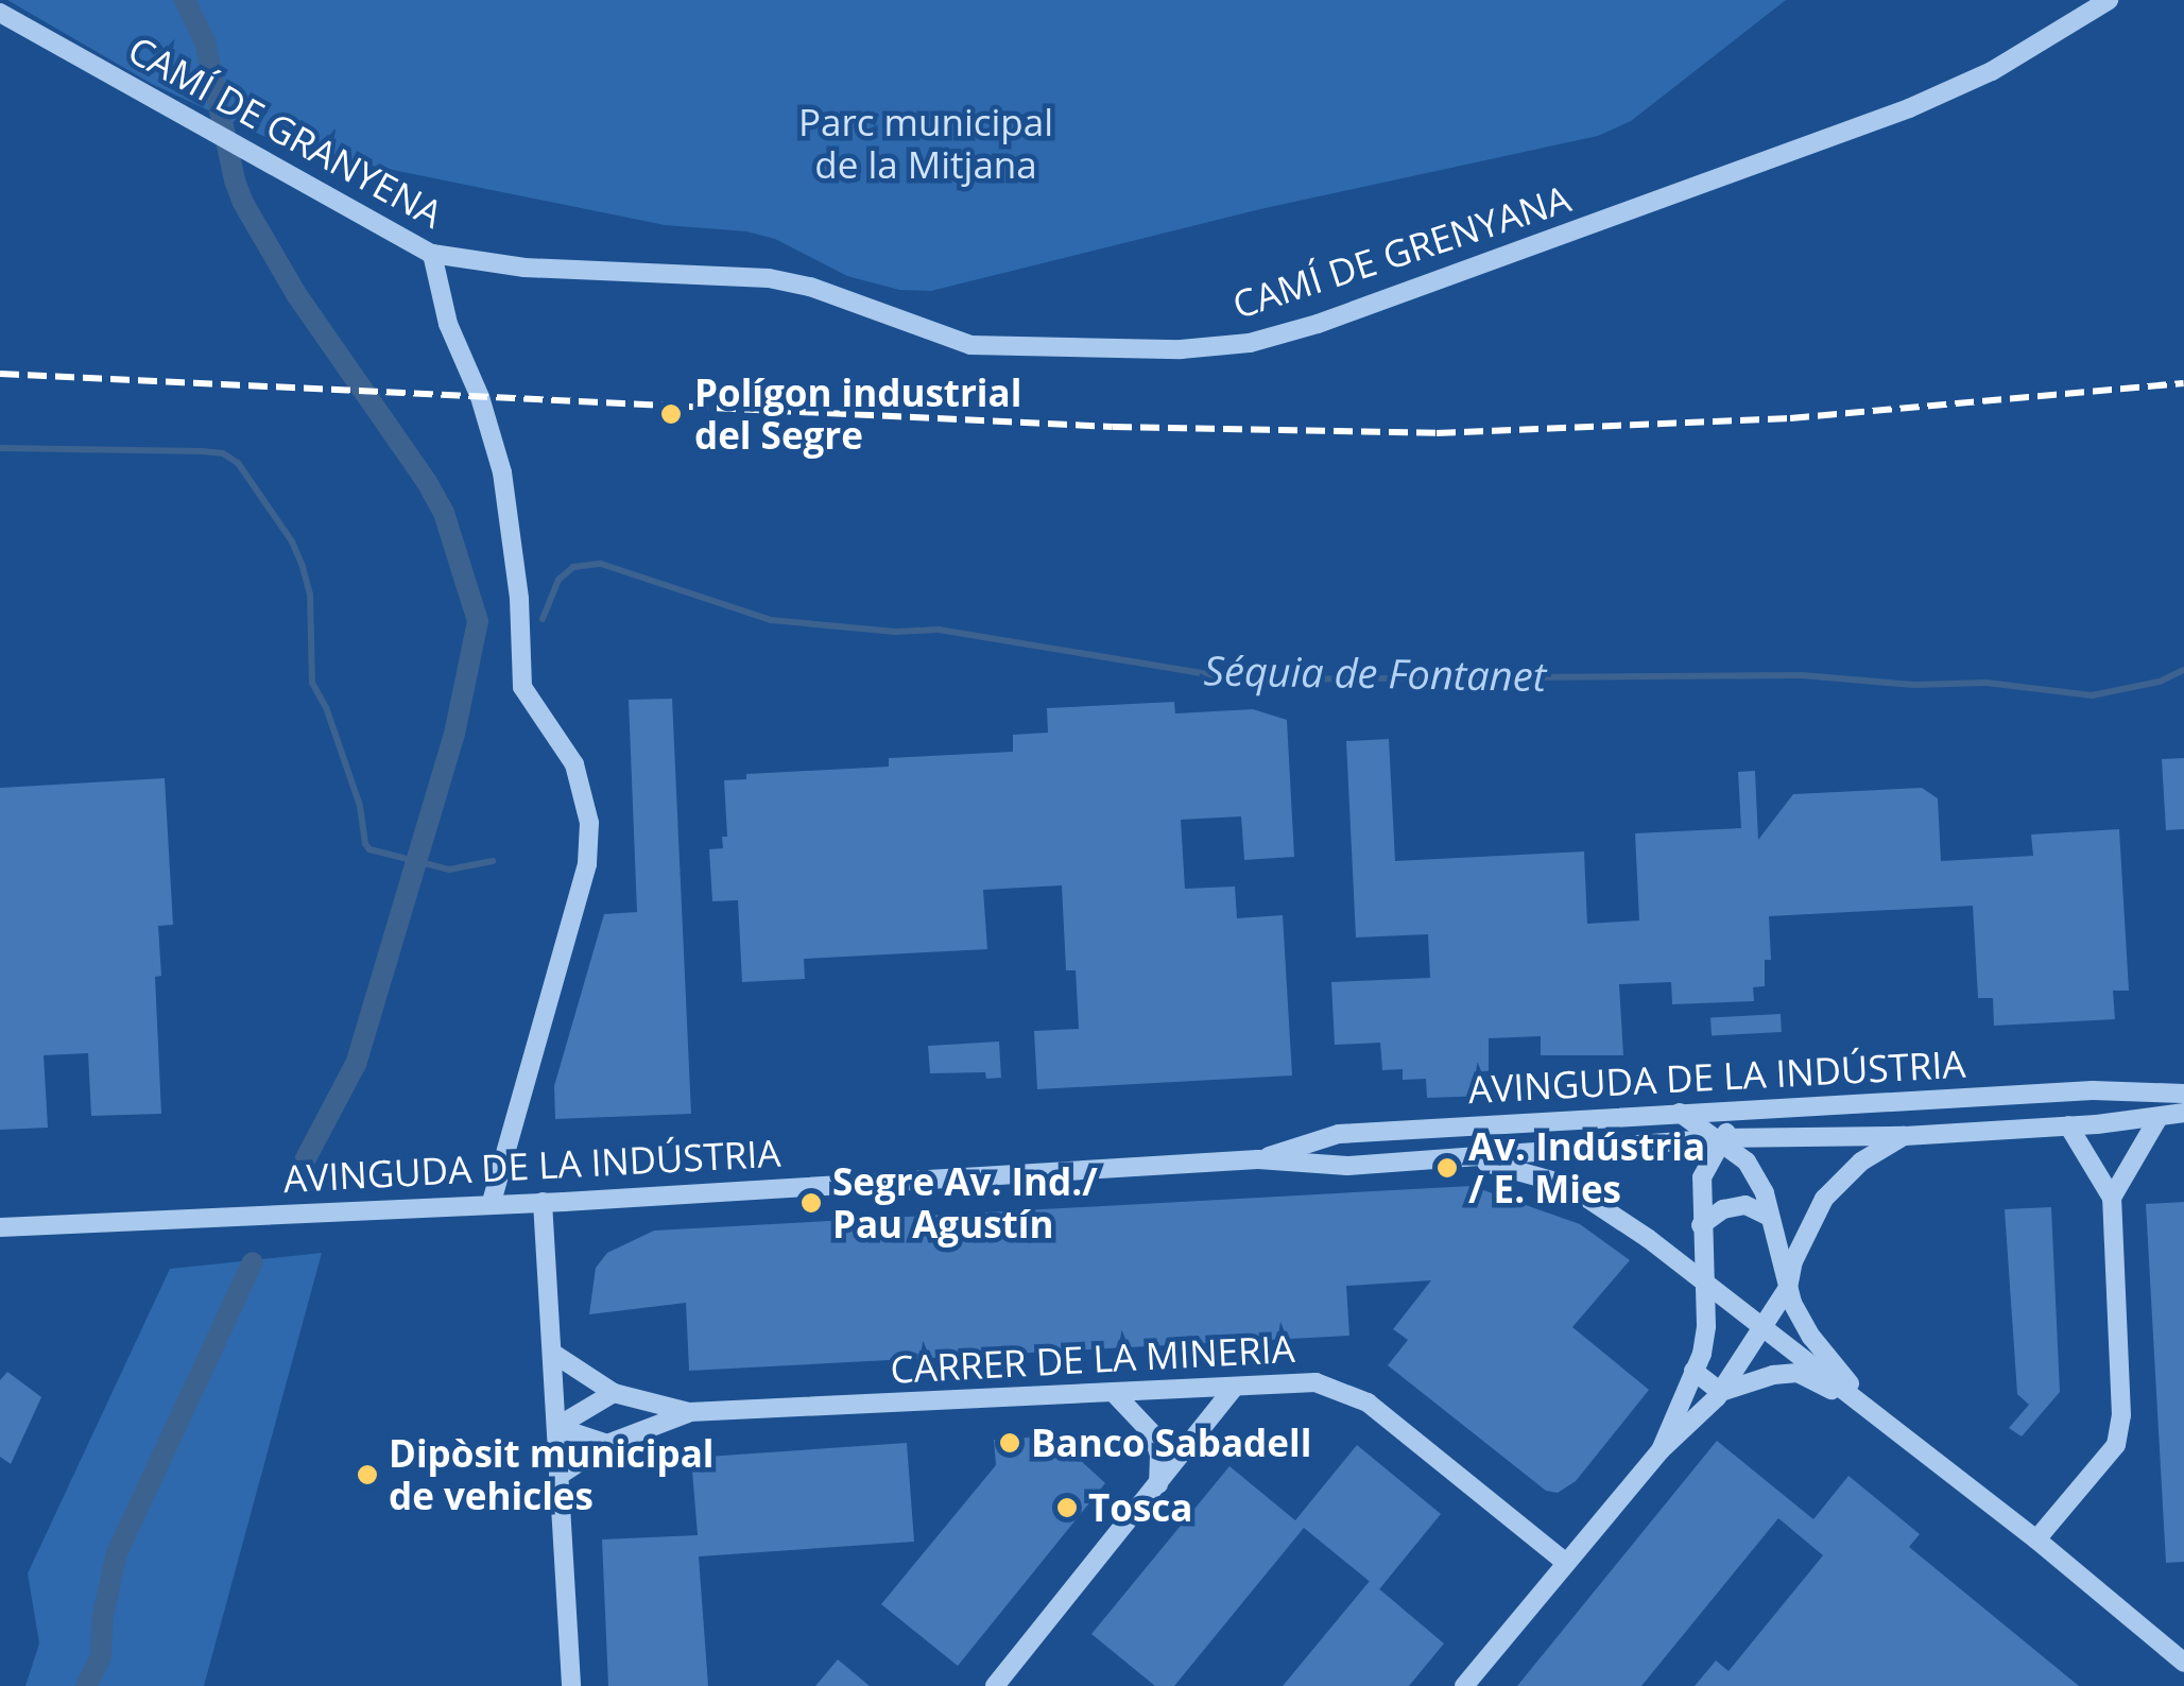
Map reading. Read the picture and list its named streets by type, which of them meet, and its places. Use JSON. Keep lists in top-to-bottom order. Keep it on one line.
{"streets":{"street":["CAMÍ DE GRANYENA","CAMÍ DE GRENYANA","AVINGUDA DE LA INDÚSTRIA","CARRER DE LA MINERIA"]},"crossings":[["CAMÍ DE GRANYENA","CAMÍ DE GRENYANA"]],"water":["Séquia de Fontanet"],"parks":["Parc municipal de la Mitjana"],"places":["Polígon industrial del Segre","Av. Indústria / E. Mies","Segre Av. Ind./ Pau Agustín","Banco Sabadell","Dipòsit municipal de vehicles","Tosca"]}
